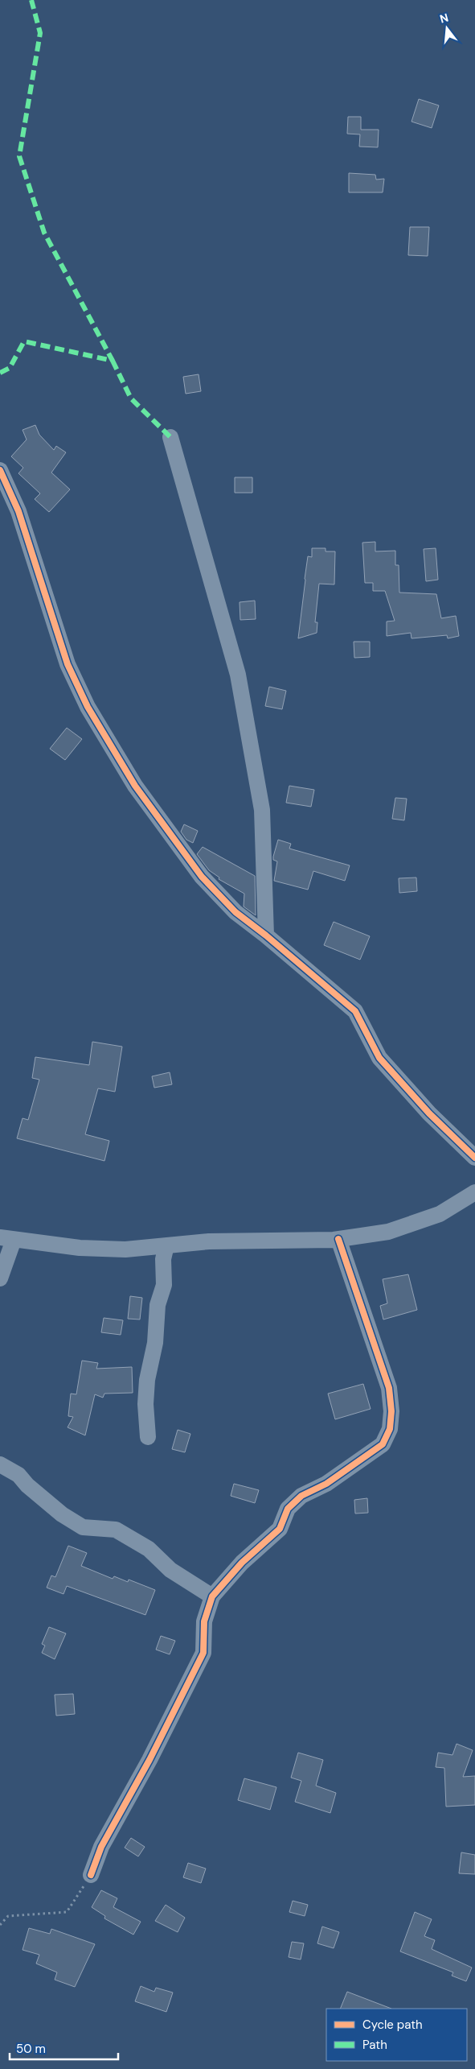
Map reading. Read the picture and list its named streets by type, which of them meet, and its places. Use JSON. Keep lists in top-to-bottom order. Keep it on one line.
{"legend":["Cycle path","Path"],"scale_bar":"50 m","north":"top"}
